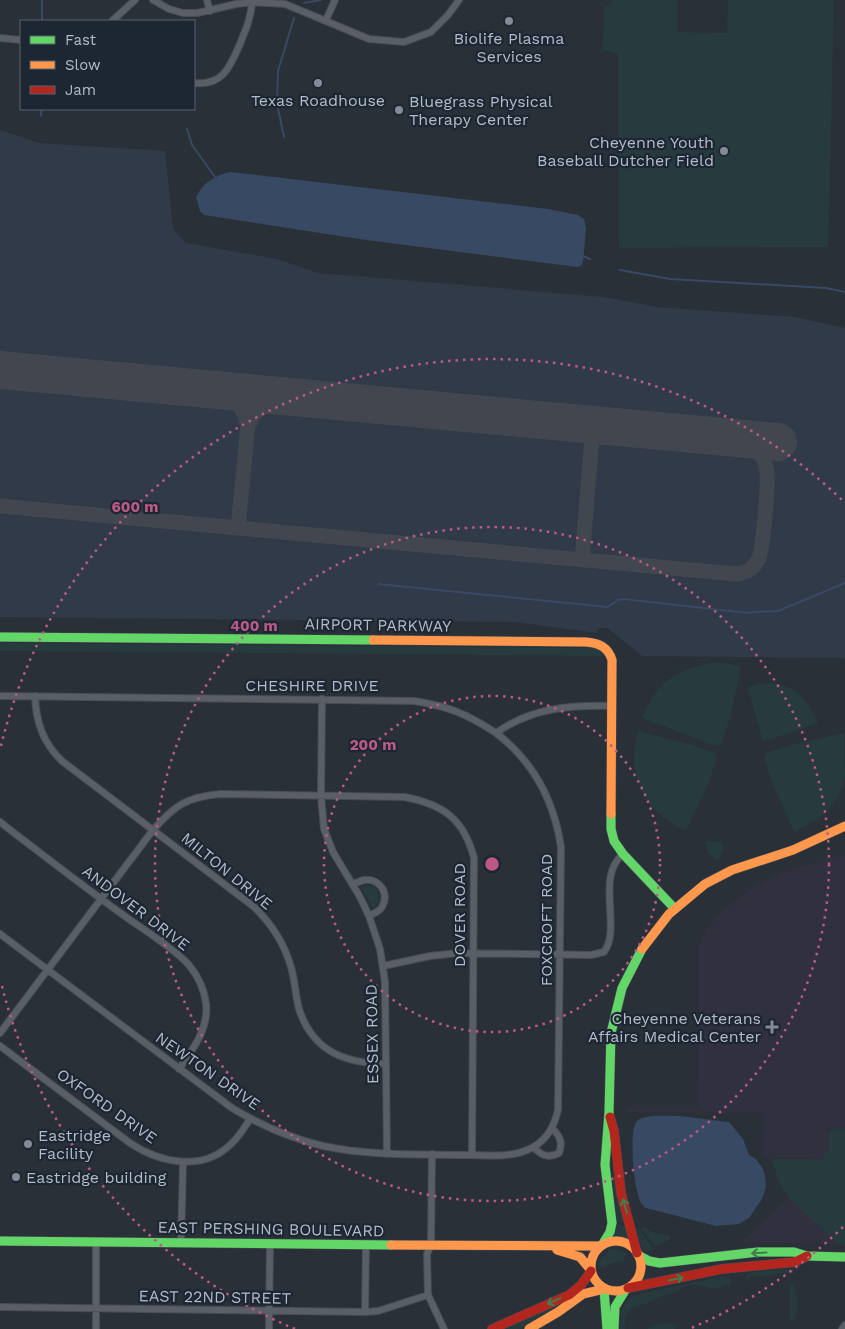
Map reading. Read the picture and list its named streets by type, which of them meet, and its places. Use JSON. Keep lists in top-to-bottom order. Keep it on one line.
{"streets":{"main road":["AIRPORT PARKWAY","EAST PERSHING BOULEVARD"],"street":["CHESHIRE DRIVE","MILTON DRIVE","ANDOVER DRIVE","DOVER ROAD","FOXCROFT ROAD","ESSEX ROAD","NEWTON DRIVE","OXFORD DRIVE","EAST 22ND STREET"]},"crossings":[["CHESHIRE DRIVE","MILTON DRIVE"],["CHESHIRE DRIVE","FOXCROFT ROAD"],["CHESHIRE DRIVE","ESSEX ROAD"],["MILTON DRIVE","DOVER ROAD"],["MILTON DRIVE","ESSEX ROAD"],["ANDOVER DRIVE","DOVER ROAD"],["ANDOVER DRIVE","NEWTON DRIVE"],["DOVER ROAD","FOXCROFT ROAD"],["DOVER ROAD","ESSEX ROAD"],["DOVER ROAD","NEWTON DRIVE"],["FOXCROFT ROAD","NEWTON DRIVE"],["ESSEX ROAD","NEWTON DRIVE"],["NEWTON DRIVE","OXFORD DRIVE"]],"places":{"other":["Biolife Plasma Services","Texas Roadhouse","Bluegrass Physical Therapy Center","Cheyenne Youth Baseball Dutcher Field","Eastridge Facility","Eastridge building"],"health":["Cheyenne Veterans Affairs Medical Center"]},"legend":["Fast","Slow","Jam"],"rings":["600 m","400 m","200 m"]}
